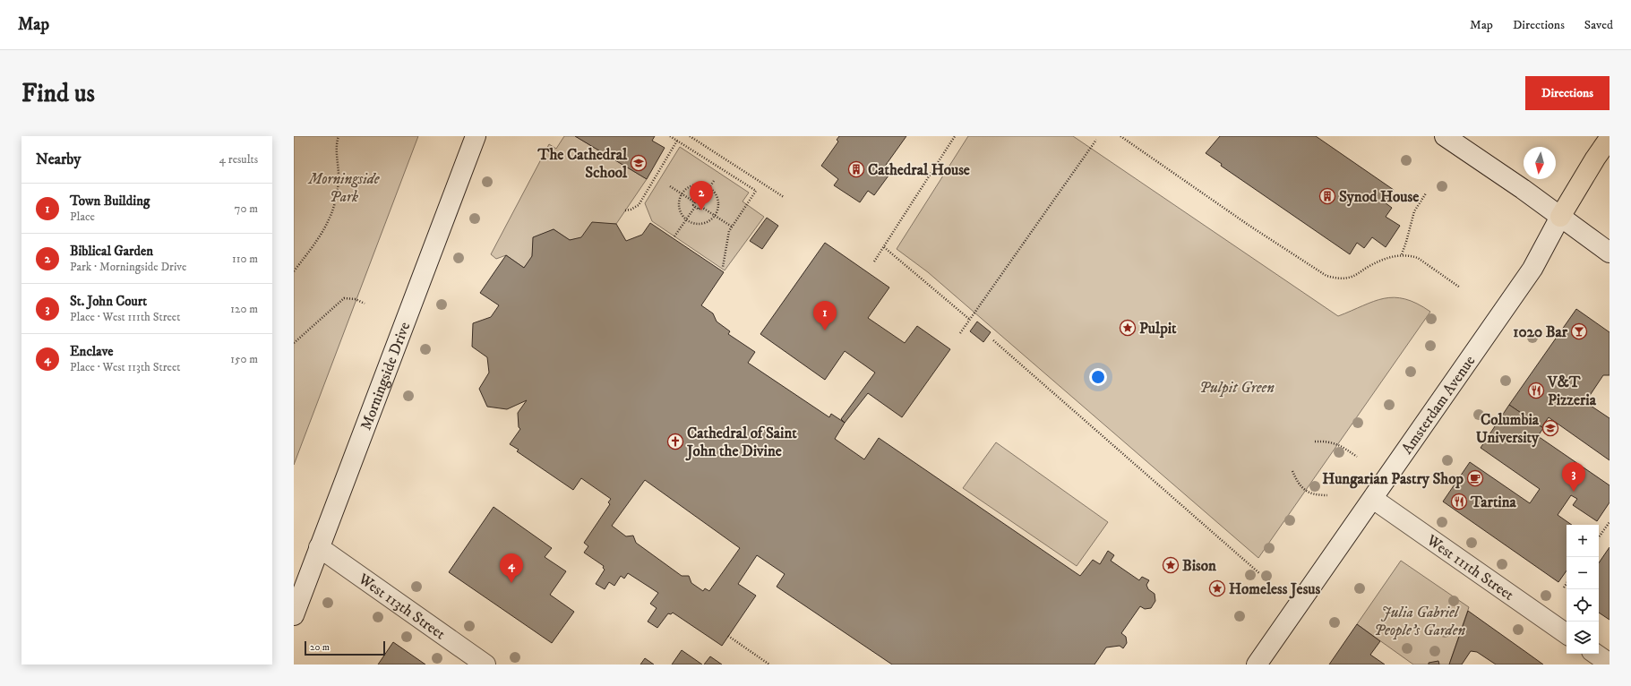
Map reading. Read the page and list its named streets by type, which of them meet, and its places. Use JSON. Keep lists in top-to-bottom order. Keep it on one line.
{"streets":{"main road":["Amsterdam Avenue"],"street":["Morningside Drive","West 111th Street","West 113th Street"]},"crossings":[["Morningside Drive","West 113th Street"],["Amsterdam Avenue","West 111th Street"]],"parks":["Morningside Park","Pulpit Green","Julia Gabriel People's Garden"],"places":{"school or university":["The Cathedral School","Columbia University"],"building":["Cathedral House","Synod House"],"place":["Pulpit","Bison","Homeless Jesus"],"bar":["1020 Bar"],"restaurant":["V&T Pizzeria","Tartina"],"church":["Cathedral of Saint John the Divine"],"cafe":["Hungarian Pastry Shop"]},"scale_bar":"20 m","north":"bottom","page":{"header":"Map","nav":["Map","Directions","Saved"],"buttons":"Directions","title":"Find us","heading":["Nearby","4 results"],"pins":["2","1","3","4"],"list":[{"mark":"1","name":"Town Building","note":"Place","value":"70 m"},{"mark":"2","name":"Biblical Garden","note":"Park · Morningside Drive","value":"110 m"},{"mark":"3","name":"St. John Court","note":"Place · West 111th Street","value":"120 m"},{"mark":"4","name":"Enclave","note":"Place · West 113th Street","value":"150 m"}],"map_buttons":["+","−"],"scale":"20 m"}}
